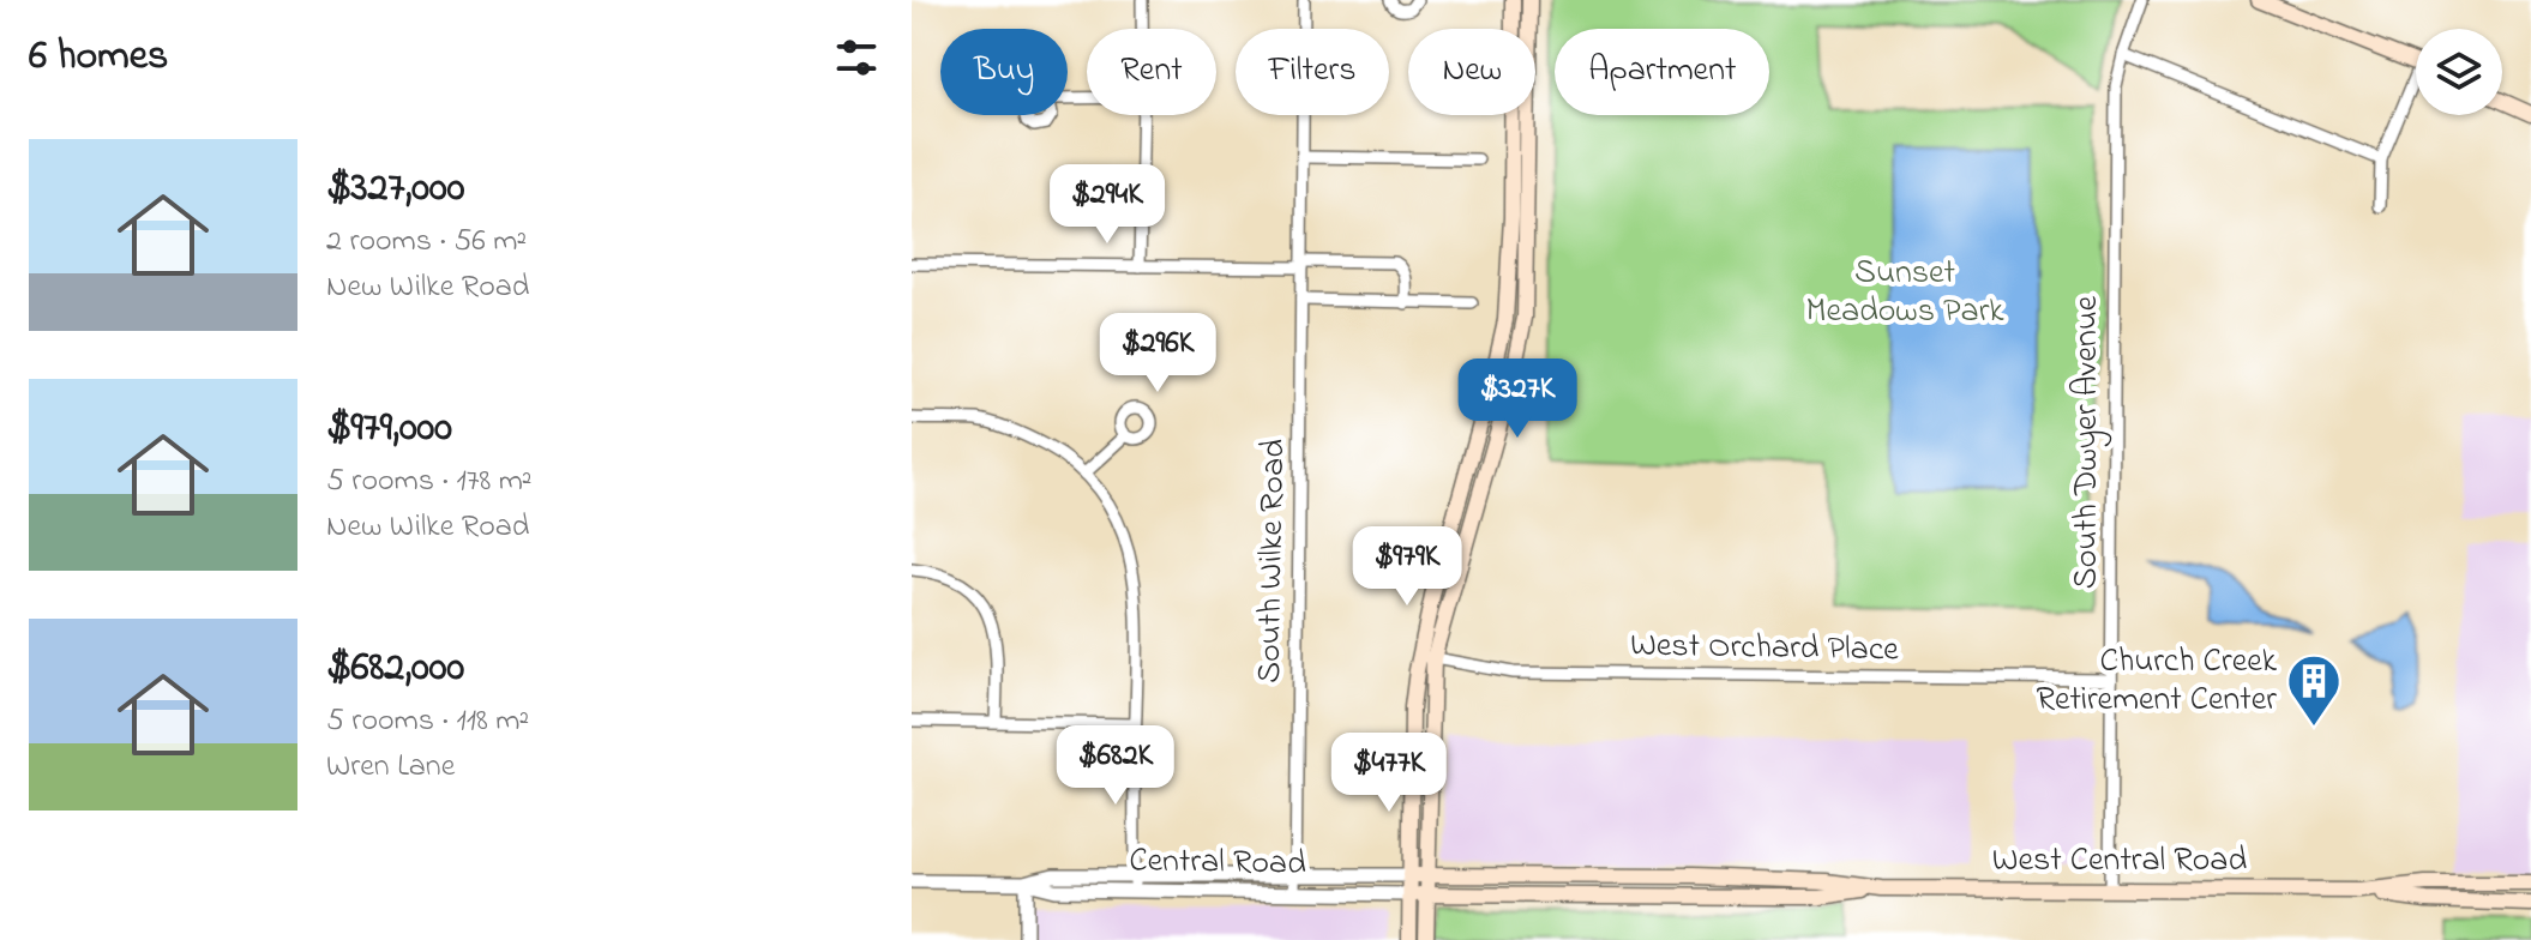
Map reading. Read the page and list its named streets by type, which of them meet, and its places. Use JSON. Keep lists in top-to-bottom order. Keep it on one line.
{"streets":{"main road":["West Central Road"],"street":["South Dwyer Avenue","South Wilke Road","West Orchard Place","Central Road"]},"crossings":[["South Dwyer Avenue","West Orchard Place"],["South Dwyer Avenue","West Central Road"],["South Wilke Road","Central Road"],["West Central Road","Central Road"]],"parks":["Sunset Meadows Park"],"places":{"building":["Church Creek Retirement Center"]},"page":{"heading":"6 homes","chip":["Buy","Rent","Filters","New","Apartment"],"list":[{"name":"$327,000","note":"2 rooms · 56 m² · New Wilke Road"},{"name":"$979,000","note":"5 rooms · 178 m² · New Wilke Road"},{"name":"$682,000","note":"5 rooms · 118 m² · Wren Lane"}],"price":["$294K","$296K","$327K","$979K","$682K","$477K"]}}
